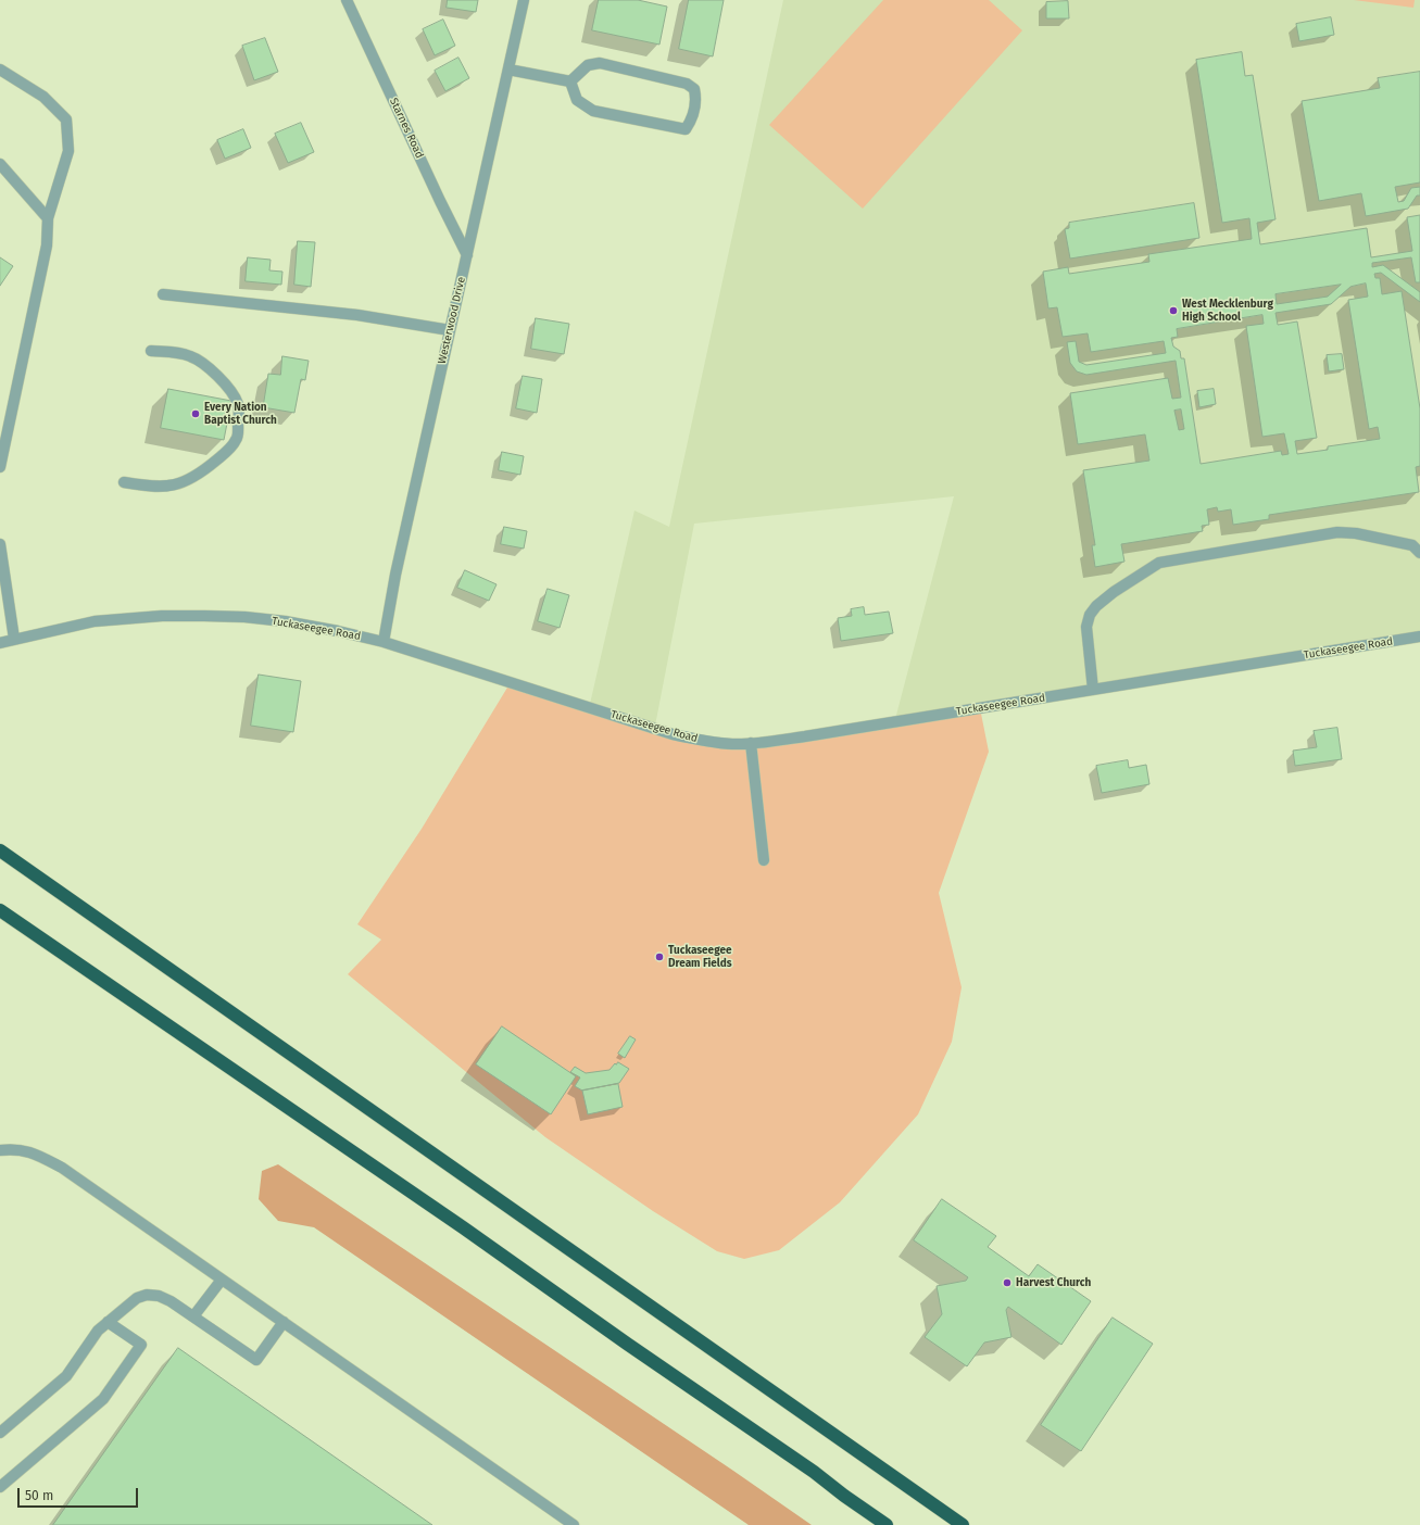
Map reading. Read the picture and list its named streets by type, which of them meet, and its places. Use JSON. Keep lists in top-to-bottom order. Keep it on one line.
{"streets":{"street":["Starnes Road","Westerwood Drive","Tuckaseegee Road"]},"crossings":[["Starnes Road","Westerwood Drive"],["Westerwood Drive","Tuckaseegee Road"]],"places":["West Mecklenburg High School","Every Nation Baptist Church","Tuckaseegee Dream Fields","Harvest Church"],"scale_bar":"50 m"}
